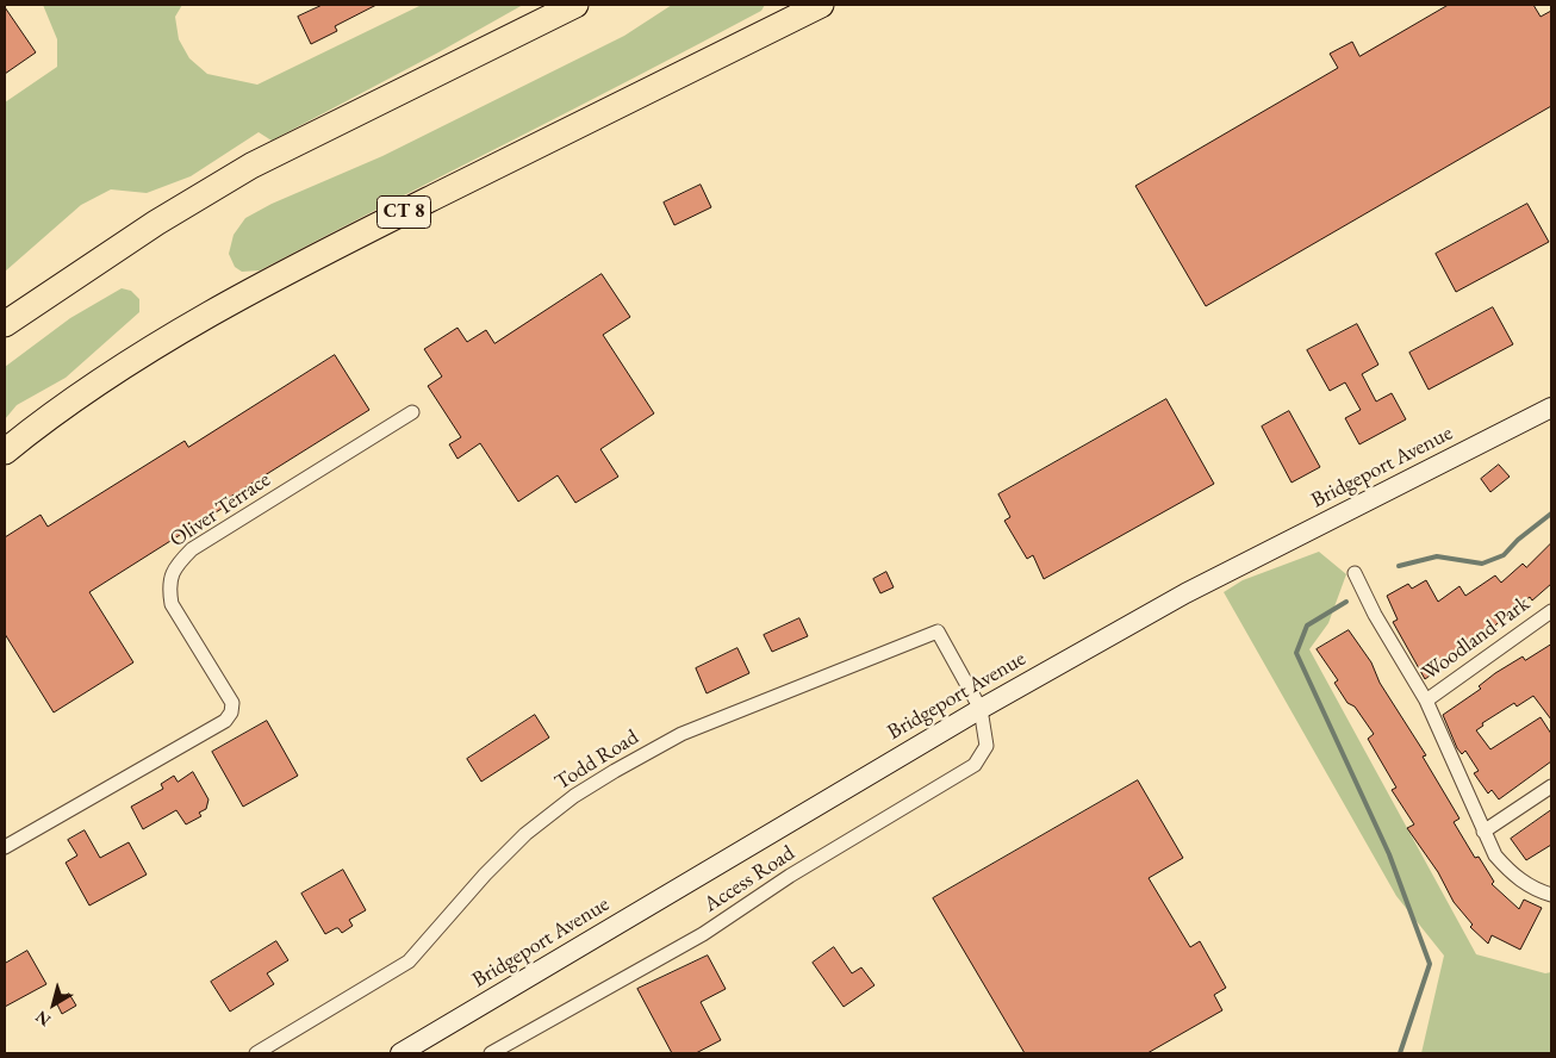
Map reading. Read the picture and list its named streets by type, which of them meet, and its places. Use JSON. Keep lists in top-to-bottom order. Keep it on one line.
{"streets":{"highway":["CT 8"],"main road":["Bridgeport Avenue"],"street":["Oliver Terrace","Woodland Park","Todd Road","Access Road"]},"crossings":[["Bridgeport Avenue","Todd Road"],["Bridgeport Avenue","Access Road"],["Todd Road","Access Road"]],"north":"bottom left"}
